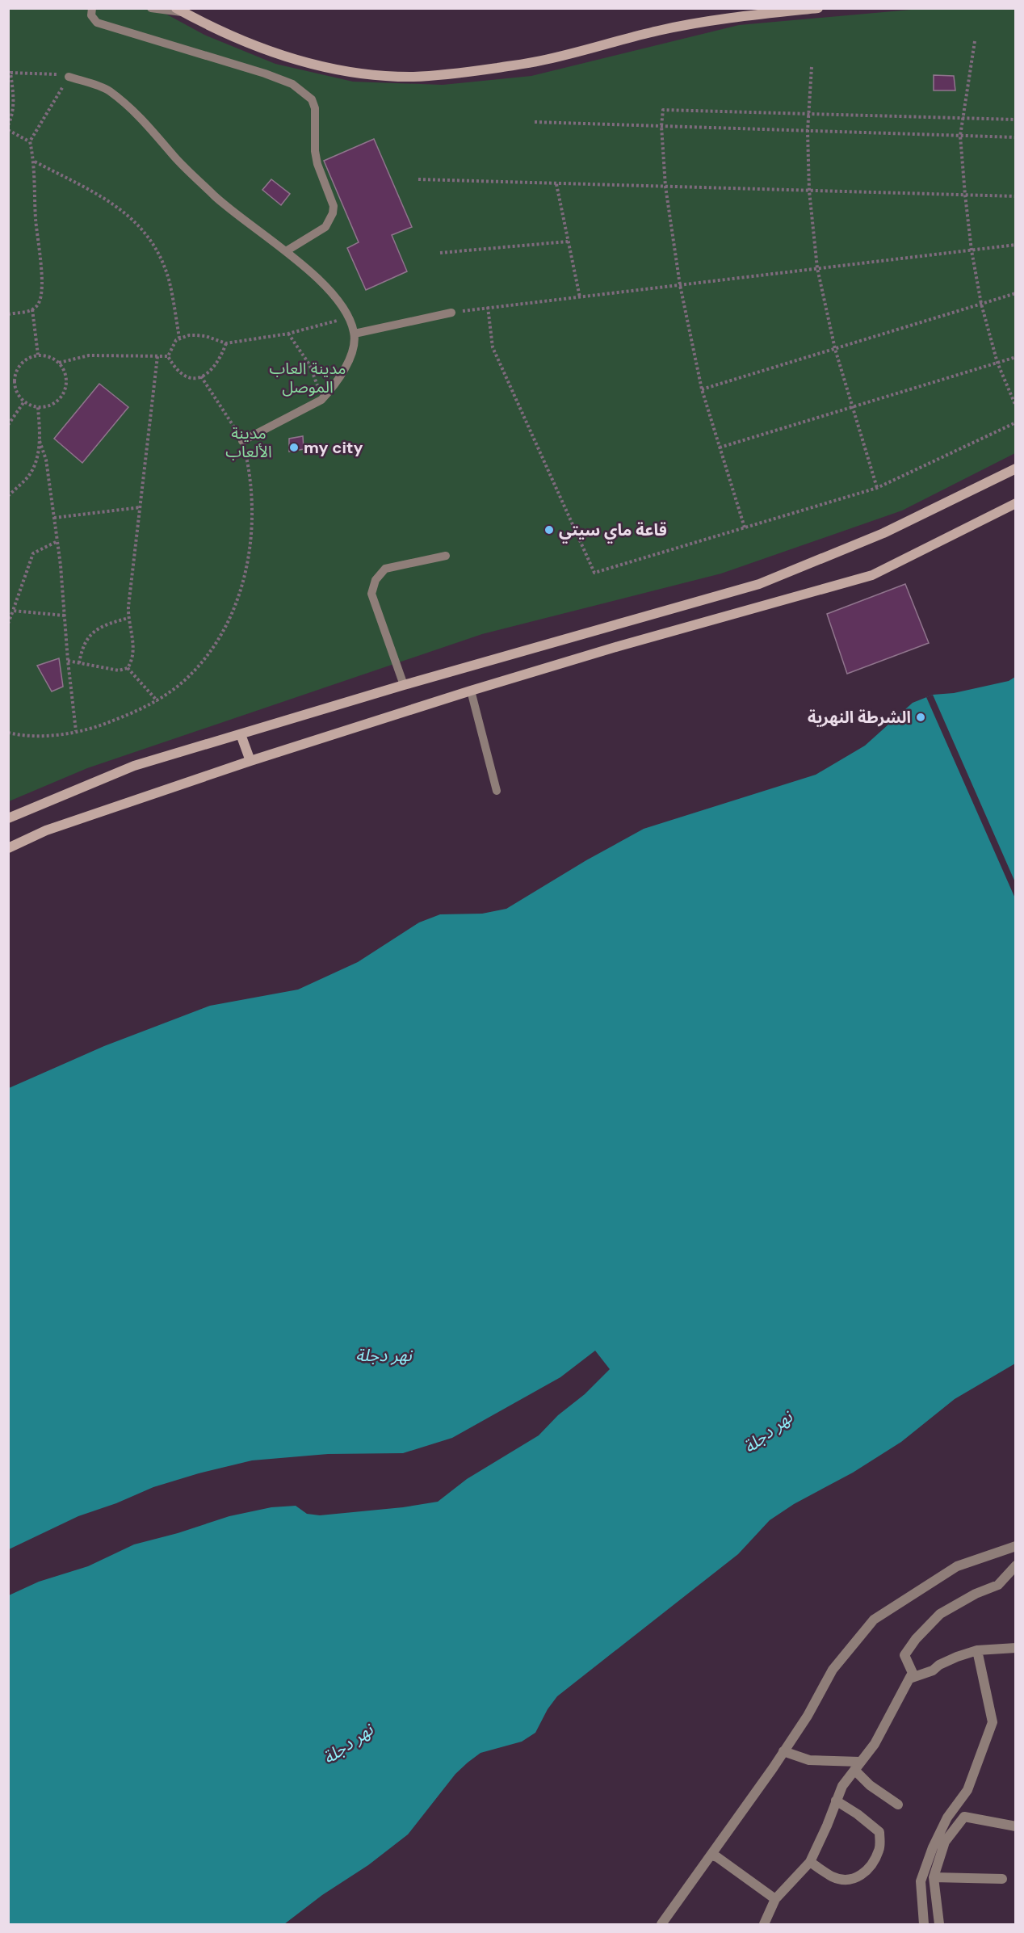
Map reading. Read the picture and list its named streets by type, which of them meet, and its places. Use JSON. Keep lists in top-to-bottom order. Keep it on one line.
{"water":["نهر دجلة"],"parks":["مدينة العاب الموصل","مدينة الألعاب"],"places":["my city","قاعة ماي سيتي","الشرطة النهرية"]}
